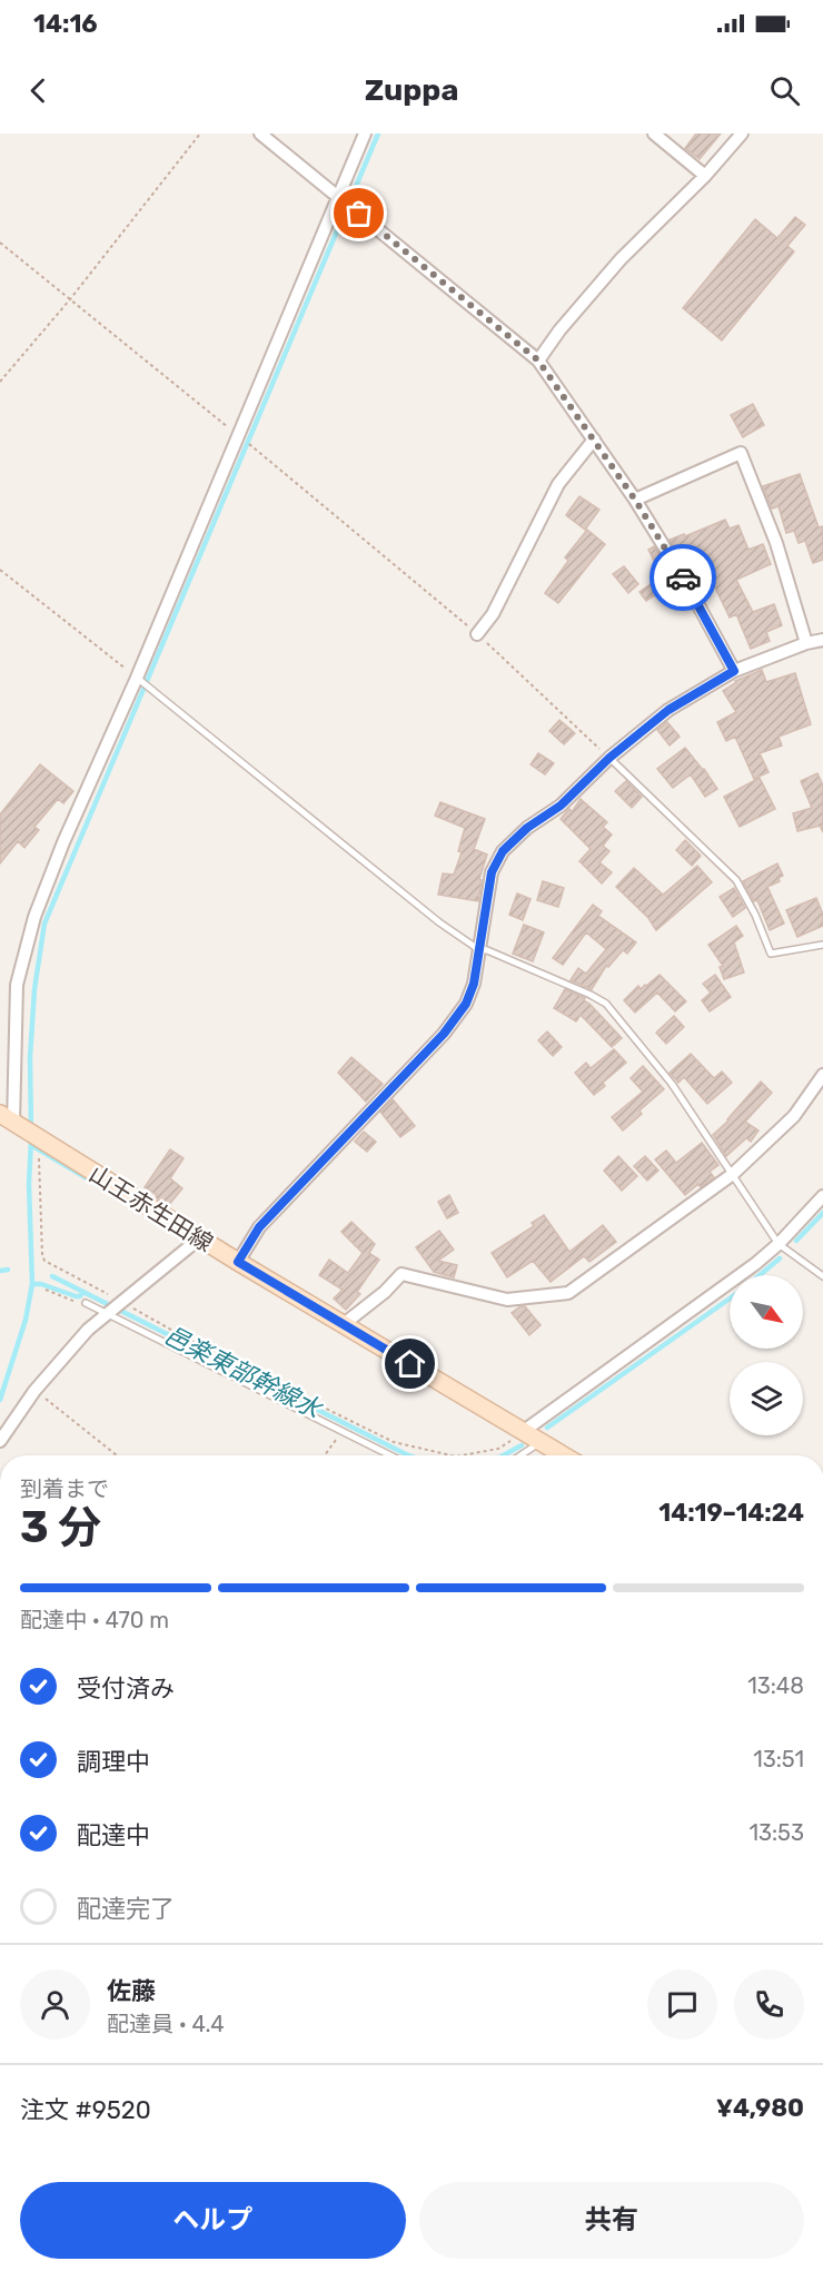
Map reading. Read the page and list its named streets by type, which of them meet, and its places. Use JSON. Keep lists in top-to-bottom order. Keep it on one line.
{"streets":{"main road":["山王赤生田線"]},"water":["邑楽東部幹線水"],"north":"bottom right","page":{"status":"14:16","header":"Zuppa","heading":["3 分","到着まで","14:19–14:24"],"panel":["佐藤","配達員 · 4.4","注文 #9520","¥4,980"],"bar":"配達中 · 470 m","list":[["受付済み","13:48"],["調理中","13:51"],["配達中","13:53"],"配達完了"],"buttons":["ヘルプ","共有"]}}
